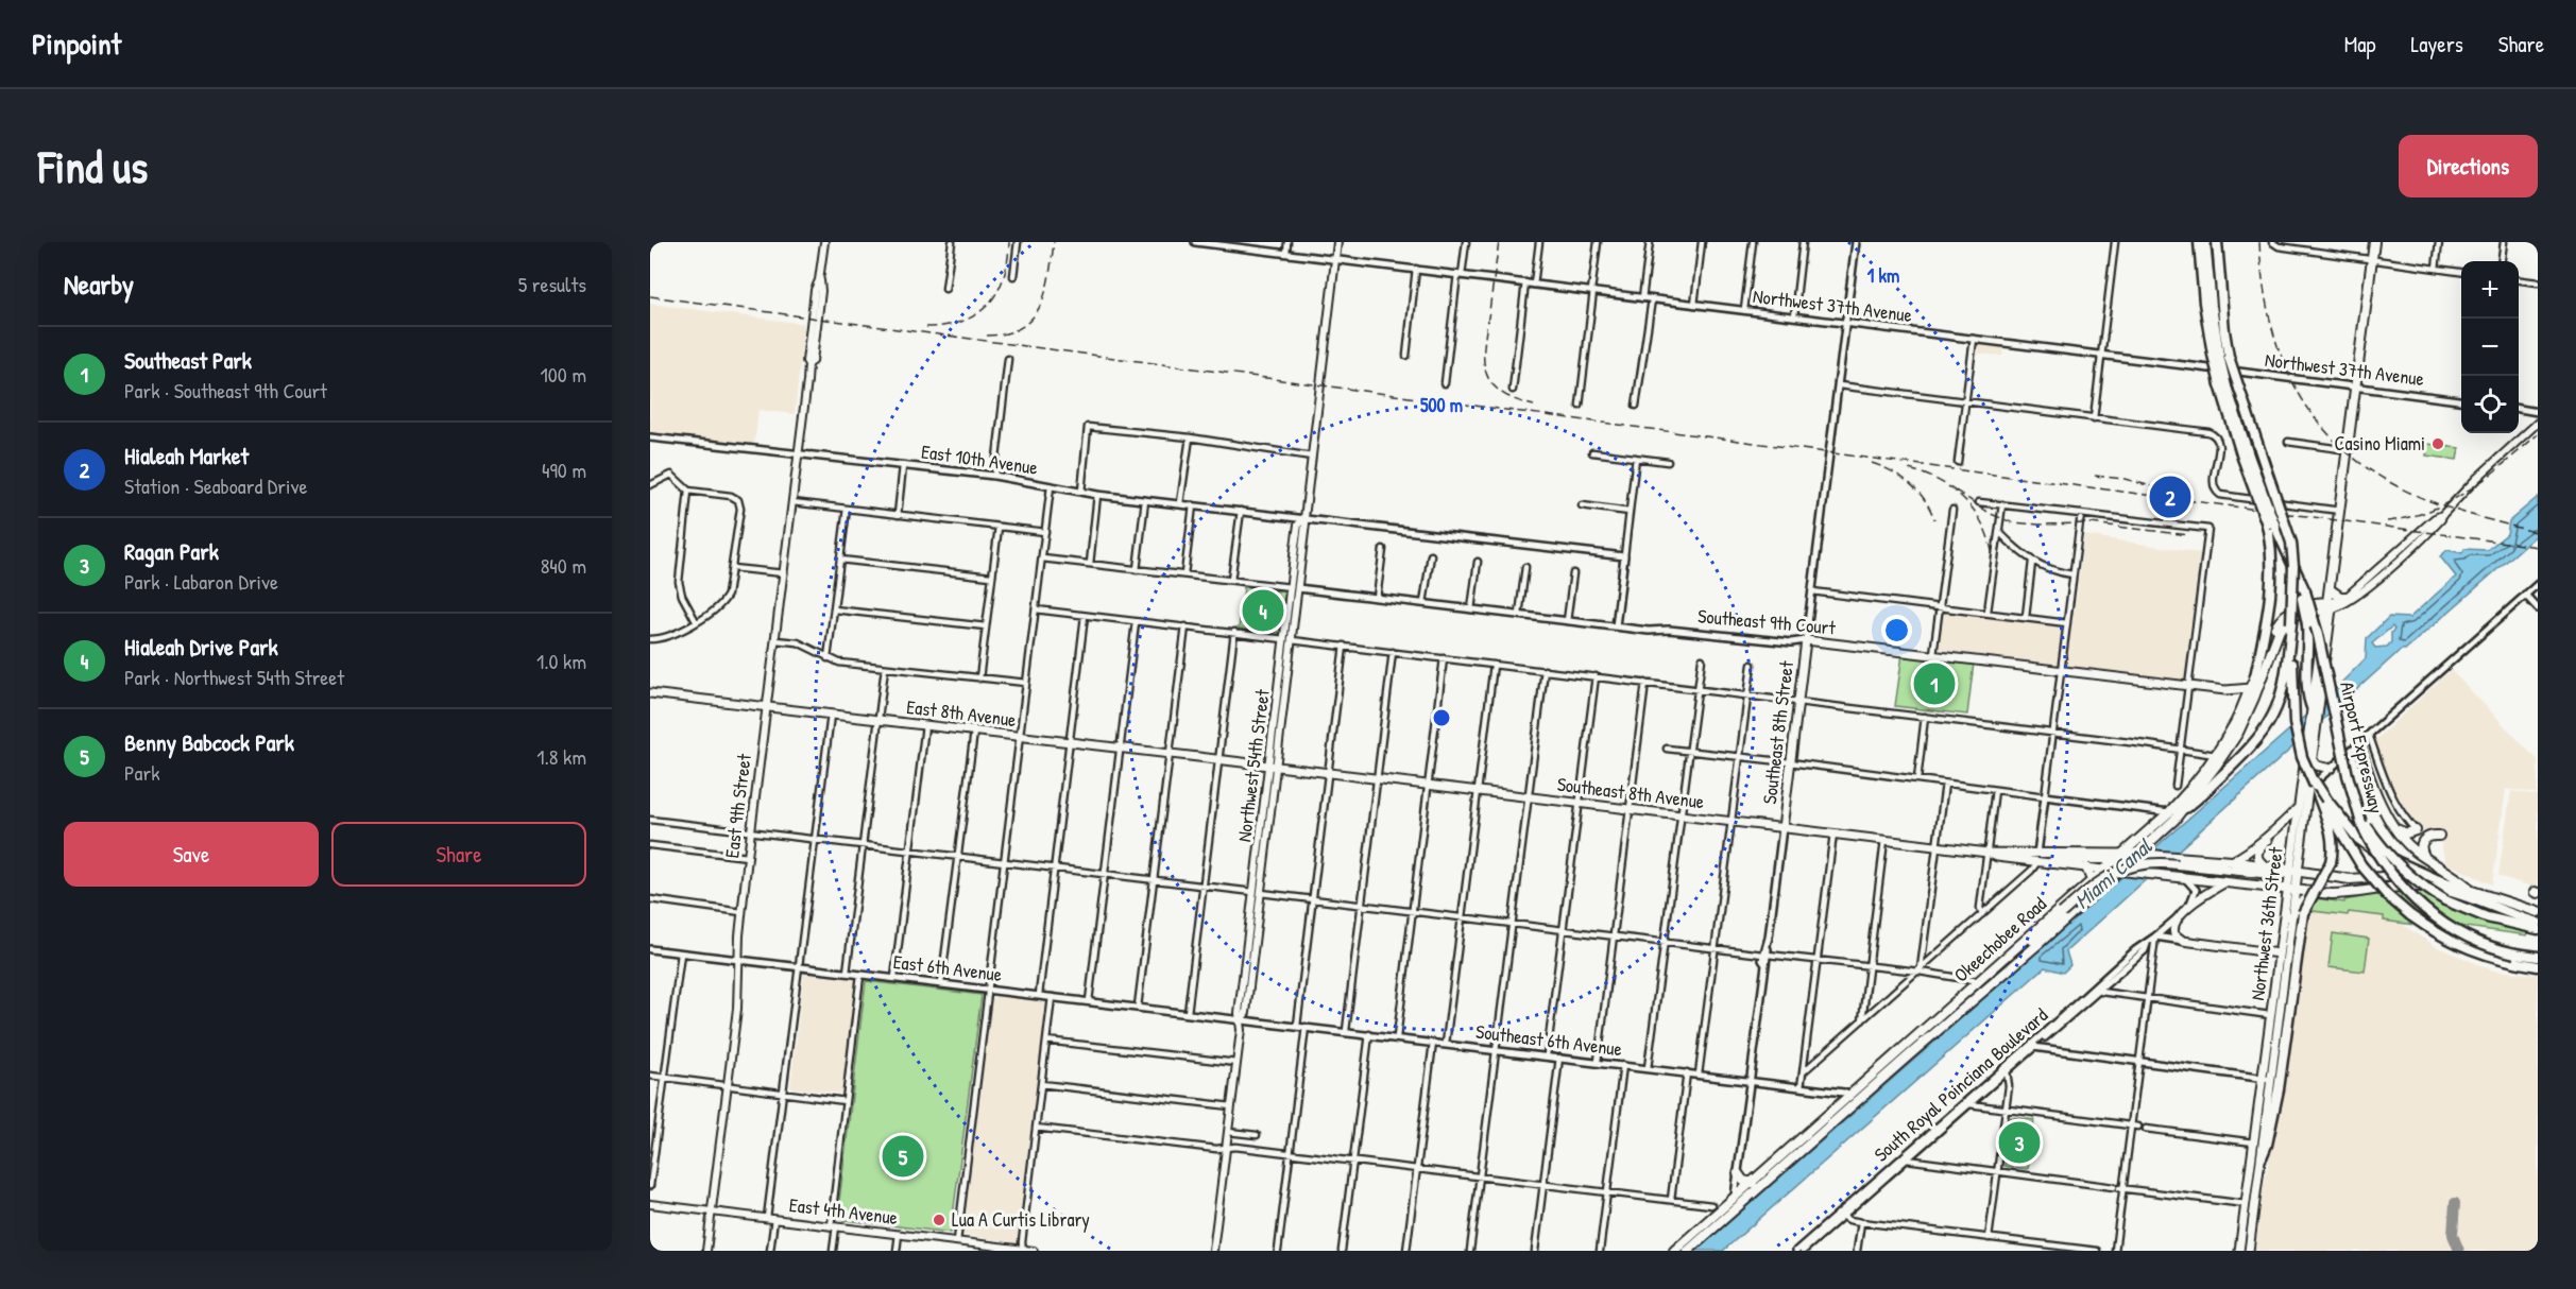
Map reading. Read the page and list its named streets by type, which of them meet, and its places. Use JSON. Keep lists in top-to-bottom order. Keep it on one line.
{"streets":{"highway":["Airport Expressway","Northwest 36th Street","Okeechobee Road"],"main road":["Southeast 9th Court","East 8th Avenue","Southeast 8th Street","Northwest 54th Street","Southeast 8th Avenue","East 9th Street","South Royal Poinciana Boulevard","East 4th Avenue"],"street":["Northwest 37th Avenue","East 10th Avenue","East 6th Avenue","Southeast 6th Avenue"]},"crossings":[["Northwest 37th Avenue","Southeast 8th Street"],["Northwest 37th Avenue","Northwest 36th Street"],["East 10th Avenue","East 9th Street"],["Southeast 9th Court","Southeast 8th Street"],["Southeast 9th Court","Okeechobee Road"],["East 8th Avenue","Northwest 54th Street"],["East 8th Avenue","Southeast 8th Avenue"],["East 8th Avenue","East 9th Street"],["Southeast 8th Street","Southeast 8th Avenue"],["Southeast 8th Street","Okeechobee Road"],["Southeast 8th Street","Southeast 6th Avenue"],["Northwest 54th Street","Southeast 8th Avenue"],["Northwest 54th Street","East 6th Avenue"],["Northwest 54th Street","Southeast 6th Avenue"],["East 9th Street","East 6th Avenue"],["East 9th Street","East 4th Avenue"],["Northwest 36th Street","Okeechobee Road"],["Okeechobee Road","Southeast 6th Avenue"],["East 6th Avenue","Southeast 6th Avenue"]],"water":["Miami Canal"],"places":["Casino Miami","Lua A Curtis Library"],"page":{"header":"Pinpoint","nav":["Map","Layers","Share"],"buttons":["Directions",["Save","Share"]],"title":"Find us","heading":["Nearby","5 results"],"map_buttons":["+","−"],"list":[{"mark":"1","name":"Southeast Park","note":"Park · Southeast 9th Court","value":"100 m"},{"mark":"2","name":"Hialeah Market","note":"Station · Seaboard Drive","value":"490 m"},{"mark":"3","name":"Ragan Park","note":"Park · Labaron Drive","value":"840 m"},{"mark":"4","name":"Hialeah Drive Park","note":"Park · Northwest 54th Street","value":"1.0 km"},{"mark":"5","name":"Benny Babcock Park","note":"Park","value":"1.8 km"}],"pins":["2","4","1","3","5"]},"rings":["1 km","500 m"]}
